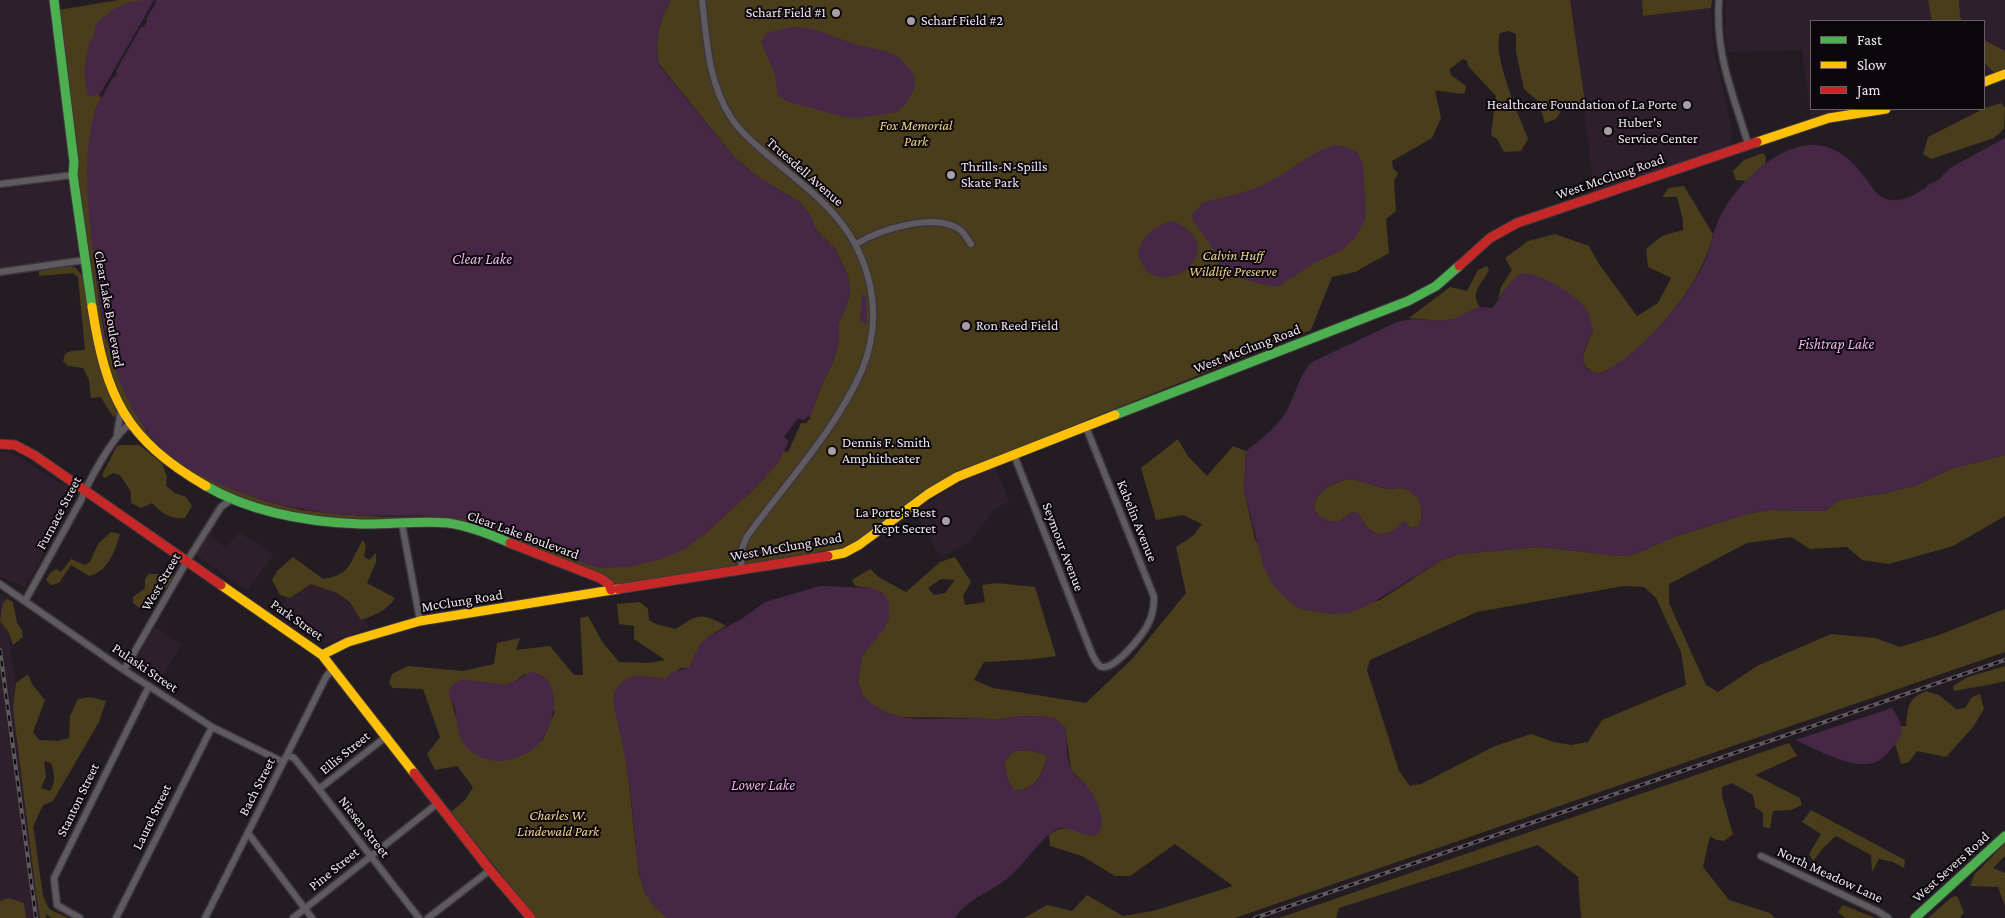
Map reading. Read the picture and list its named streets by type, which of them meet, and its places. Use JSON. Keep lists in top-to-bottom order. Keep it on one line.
{"streets":{"street":["Truesdell Avenue","West McClung Road","Clear Lake Boulevard","Furnace Street","Kabelin Avenue","Seymour Avenue","West Street","McClung Road","Park Street","Pulaski Street","Ellis Street","Bach Street","Stanton Street","Laurel Street","Niesen Street","West Severs Road","Pine Street","North Meadow Lane"]},"crossings":[["Truesdell Avenue","West McClung Road"],["West McClung Road","Clear Lake Boulevard"],["West McClung Road","Kabelin Avenue"],["West McClung Road","Seymour Avenue"],["West McClung Road","McClung Road"],["Clear Lake Boulevard","Furnace Street"],["Clear Lake Boulevard","West Street"],["Clear Lake Boulevard","McClung Road"],["Furnace Street","Park Street"],["Furnace Street","Pulaski Street"],["Kabelin Avenue","Seymour Avenue"],["West Street","Park Street"],["West Street","Pulaski Street"],["McClung Road","Park Street"],["Park Street","Ellis Street"],["Park Street","Bach Street"],["Park Street","Pine Street"],["Pulaski Street","Bach Street"],["Pulaski Street","Stanton Street"],["Pulaski Street","Laurel Street"],["Ellis Street","Niesen Street"],["Bach Street","Niesen Street"],["Niesen Street","Pine Street"]],"water":["Clear Lake","Fishtrap Lake","Lower Lake"],"parks":["Fox Memorial Park","Calvin Huff Wildlife Preserve","Charles W. Lindewald Park"],"places":["Scharf Field #1","Scharf Field #2","Healthcare Foundation of La Porte","Huber's Service Center","Thrills-N-Spills Skate Park","Ron Reed Field","Dennis F. Smith Amphitheater","La Porte's Best Kept Secret"],"legend":["Fast","Slow","Jam"]}
